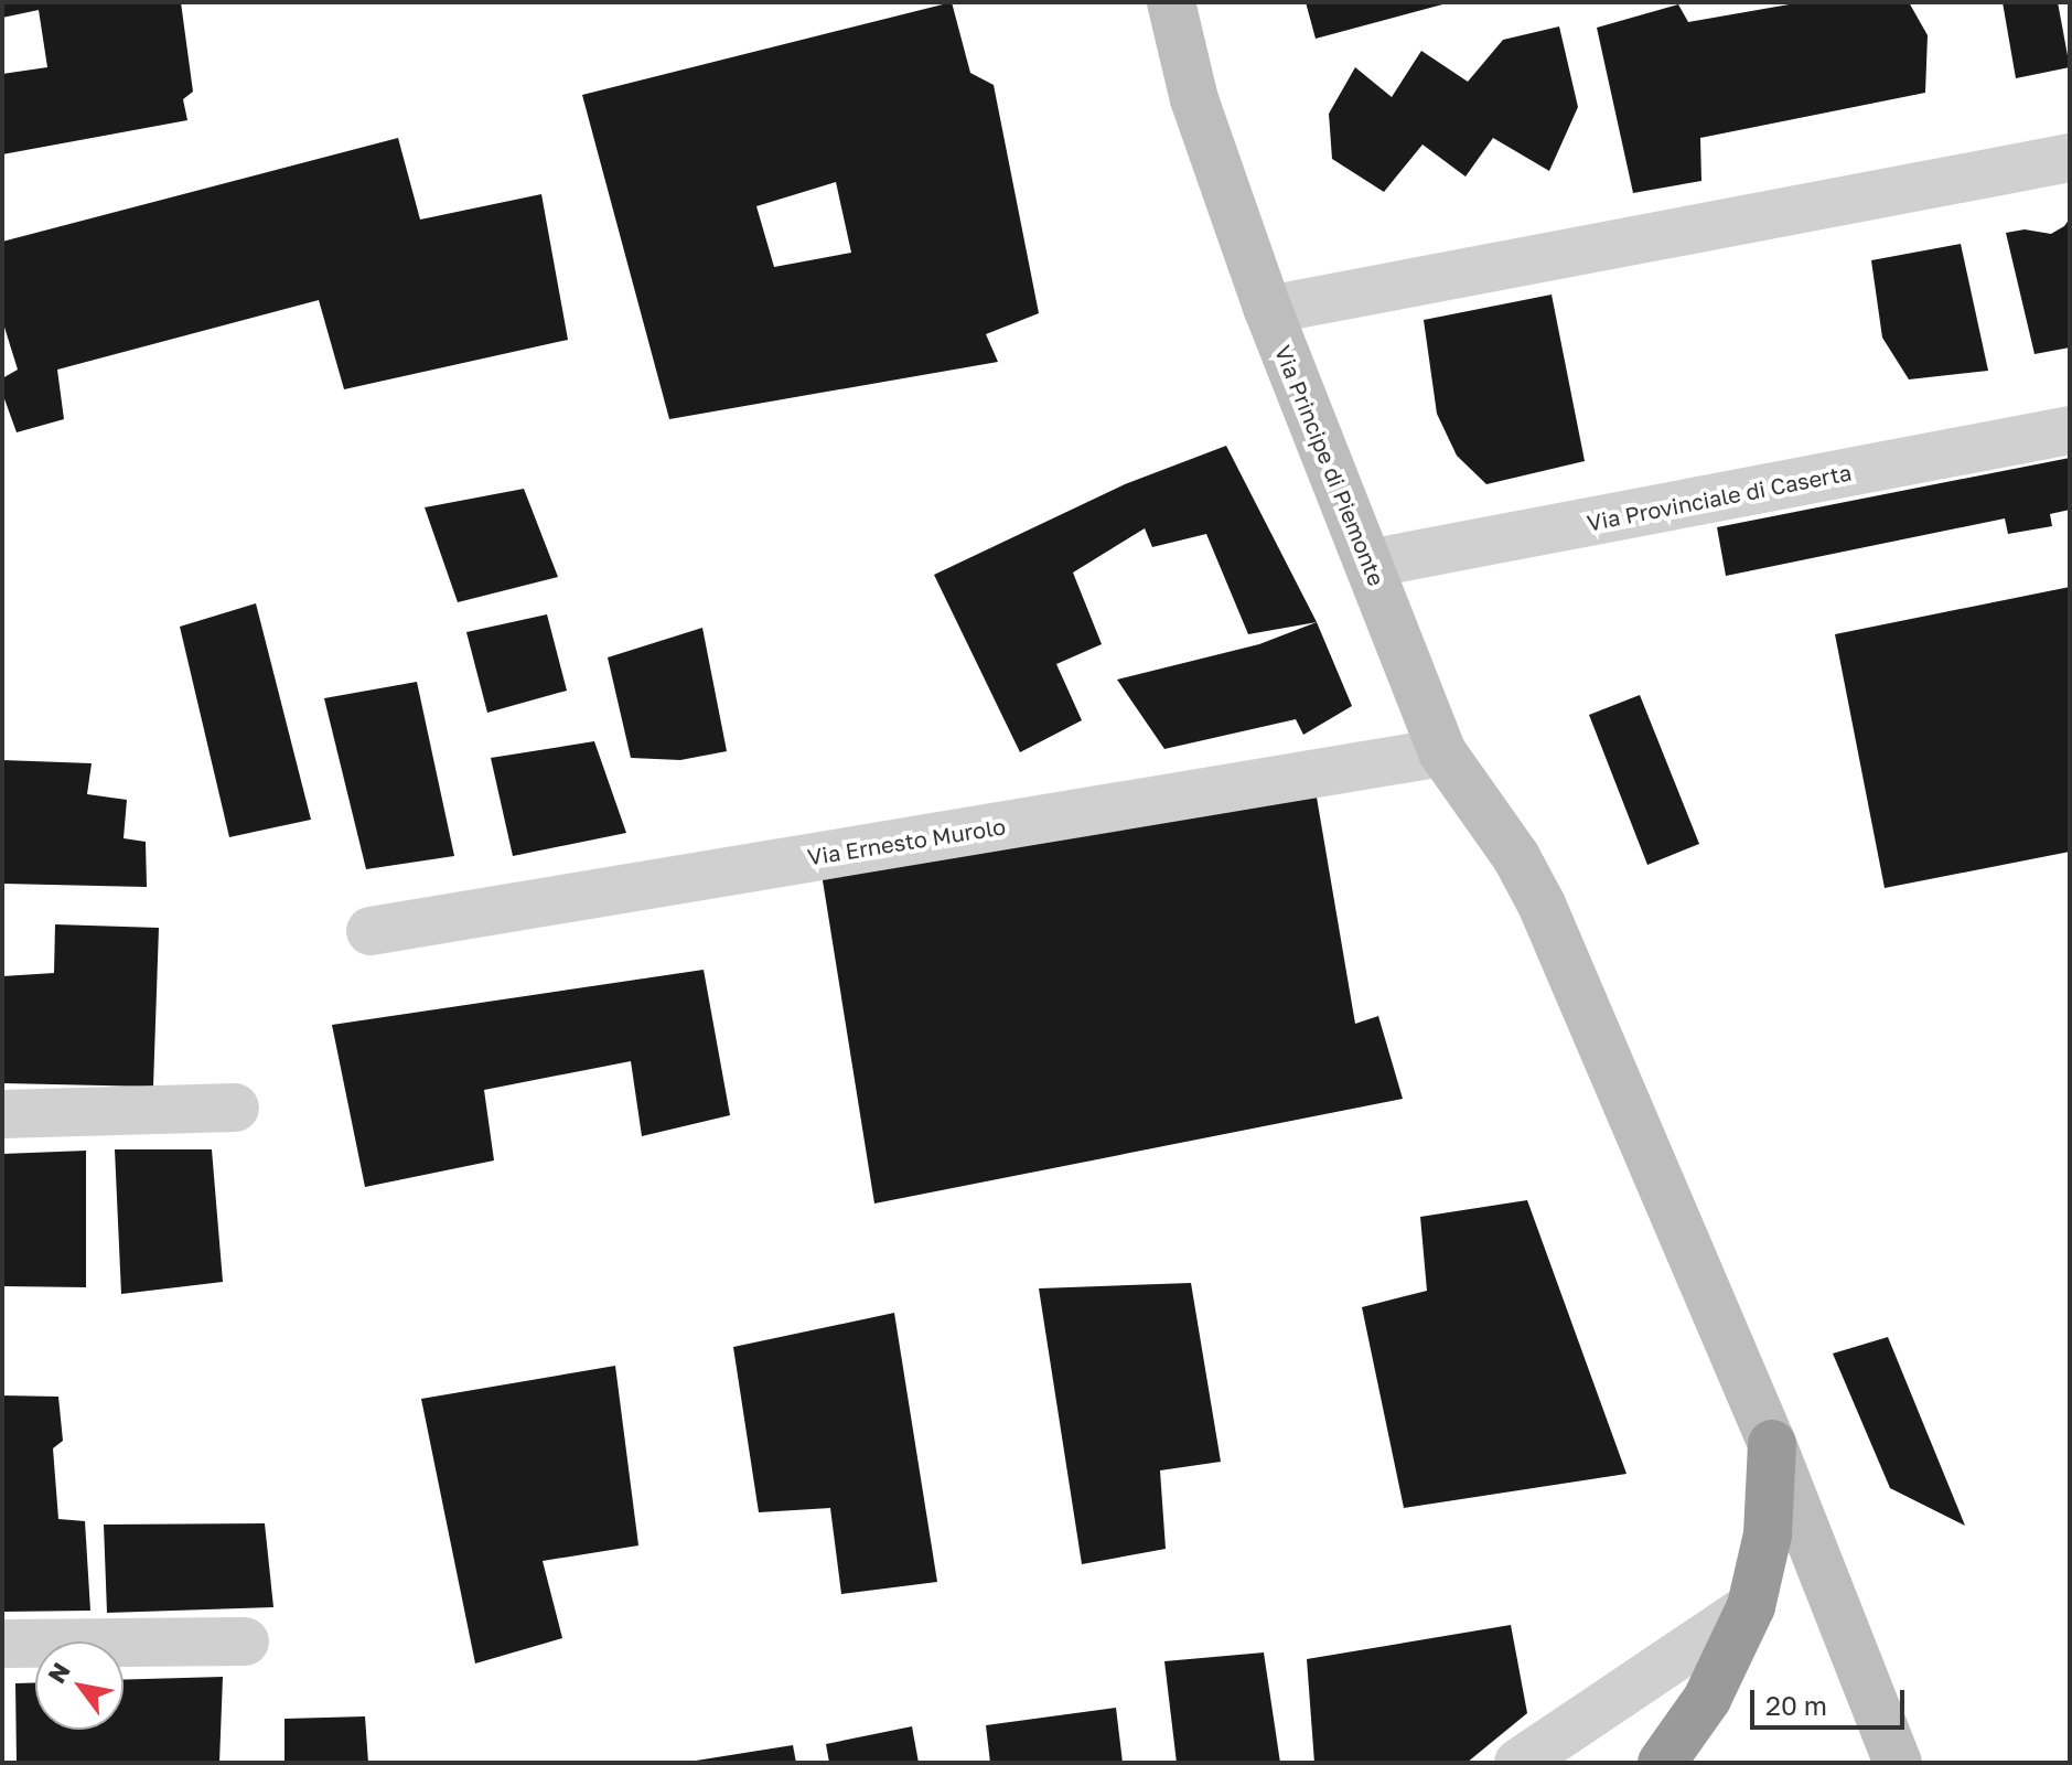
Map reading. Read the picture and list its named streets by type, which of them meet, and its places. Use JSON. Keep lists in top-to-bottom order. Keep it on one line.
{"streets":{"main road":["Via Principe di Piemonte"],"street":["Via Provinciale di Caserta","Via Ernesto Murolo"]},"crossings":[["Via Principe di Piemonte","Via Provinciale di Caserta"],["Via Principe di Piemonte","Via Ernesto Murolo"]],"scale_bar":"20 m","north":"top left"}
